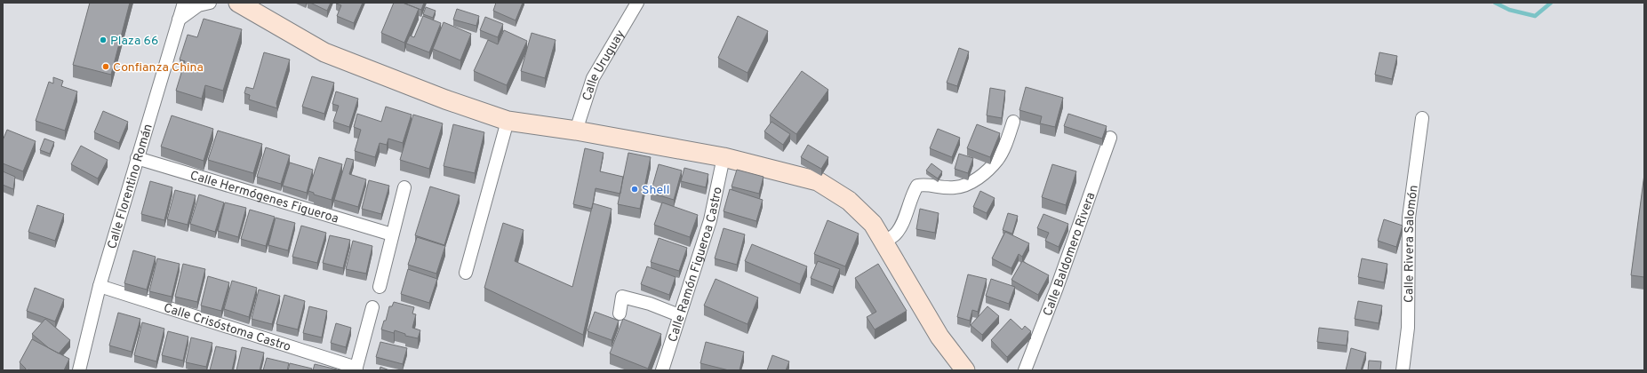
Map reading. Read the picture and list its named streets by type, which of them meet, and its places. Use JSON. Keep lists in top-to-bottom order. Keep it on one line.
{"streets":{"street":["Calle Uruguay","Calle Florentino Román","Calle Hermógenes Figueroa","Calle Rivera Salomón","Calle Baldomero Rivera","Calle Ramón Figueroa Castro","Calle Crisóstoma Castro"]},"crossings":[["Calle Florentino Román","Calle Hermógenes Figueroa"],["Calle Florentino Román","Calle Crisóstoma Castro"]],"places":["Plaza 66","Confianza China","Shell"]}
